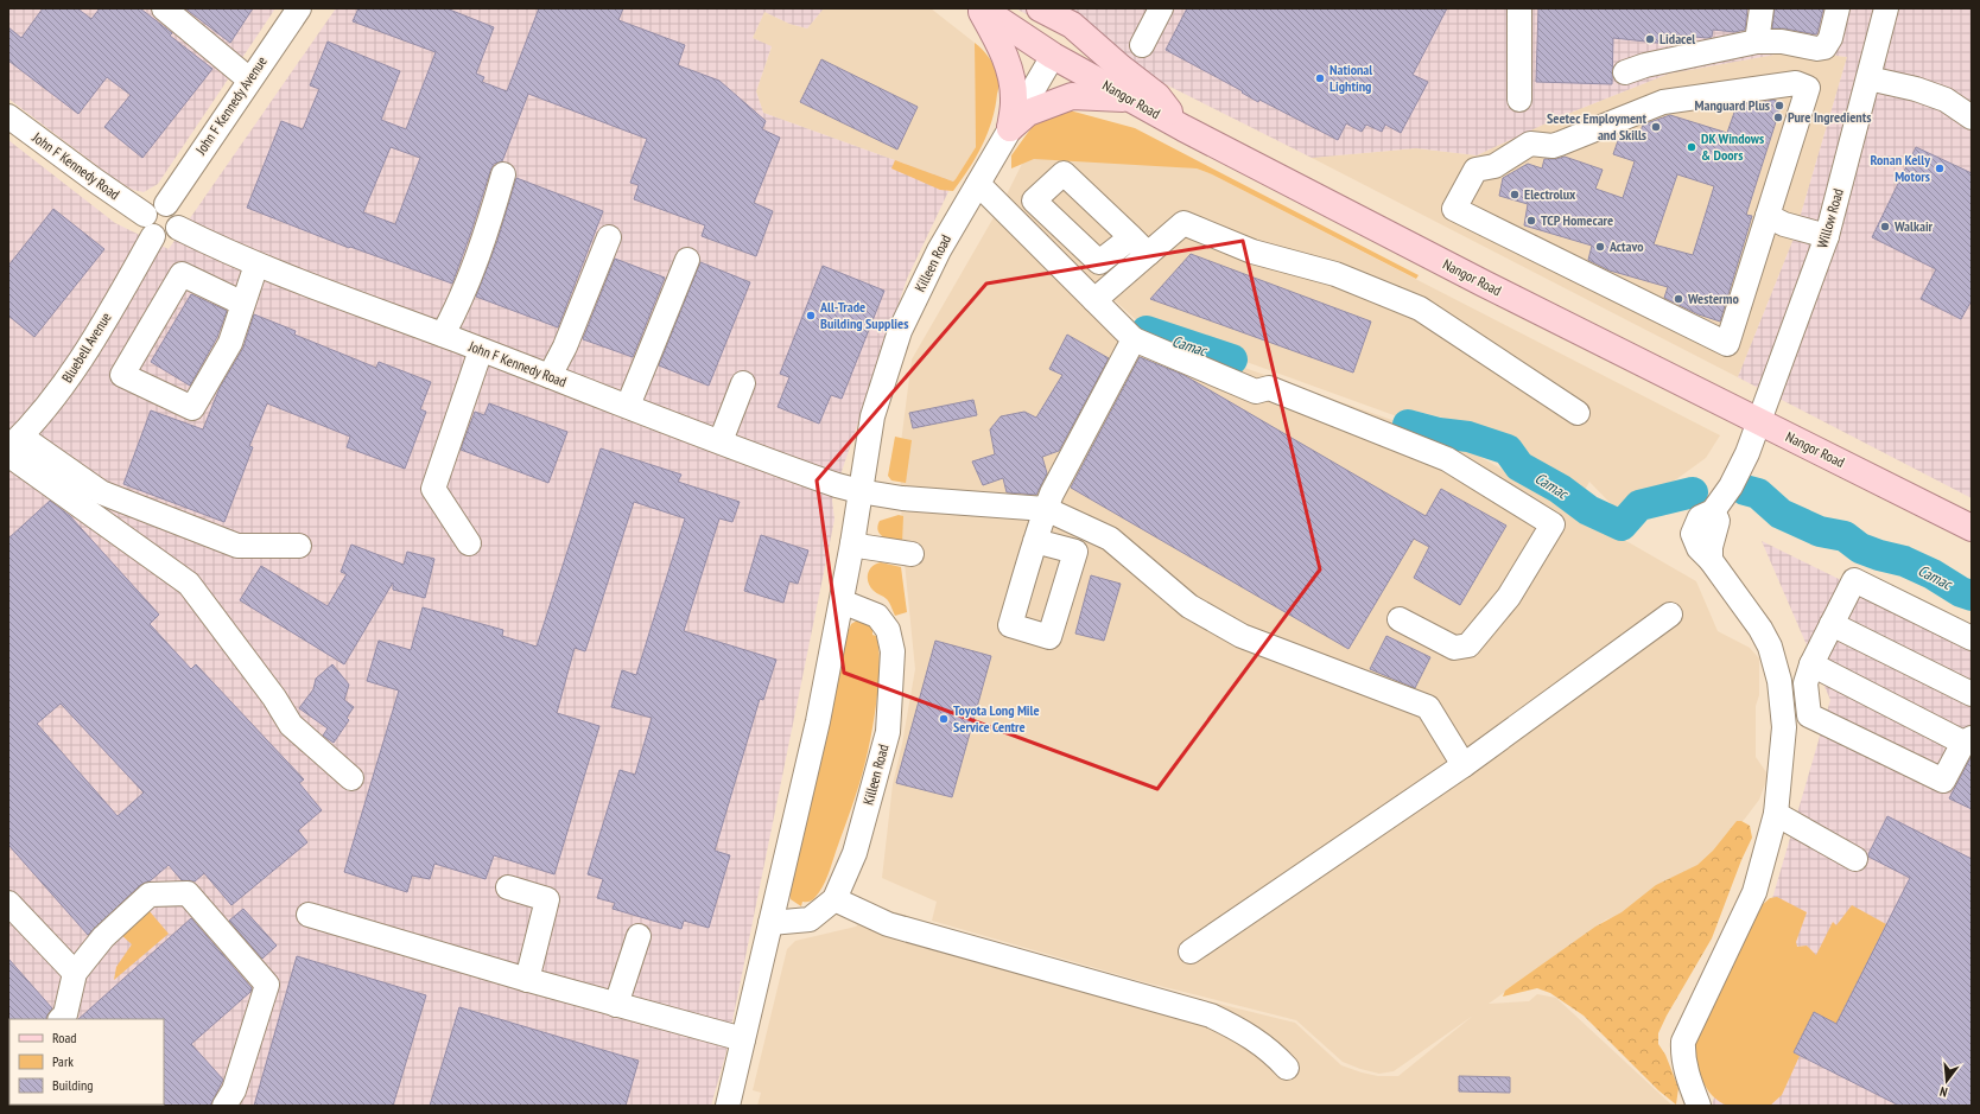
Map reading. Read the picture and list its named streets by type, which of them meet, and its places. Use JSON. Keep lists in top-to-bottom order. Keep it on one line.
{"streets":{"main road":["Nangor Road"],"street":["John F Kennedy Avenue","John F Kennedy Road","Willow Road","Killeen Road","Bluebell Avenue"]},"crossings":[["Nangor Road","Willow Road"],["Nangor Road","Killeen Road"],["John F Kennedy Avenue","John F Kennedy Road"],["John F Kennedy Avenue","Bluebell Avenue"],["John F Kennedy Road","Killeen Road"],["John F Kennedy Road","Bluebell Avenue"]],"water":["Camac"],"places":["Lidacel","National Lighting","Manguard Plus","Pure Ingredients","Seetec Employment and Skills","DK Windows & Doors","Ronan Kelly Motors","Electrolux","TCP Homecare","Walkair","Actavo","Westermo","All-Trade Building Supplies","Toyota Long Mile Service Centre"],"legend":["Road","Park","Building"],"north":"bottom"}
